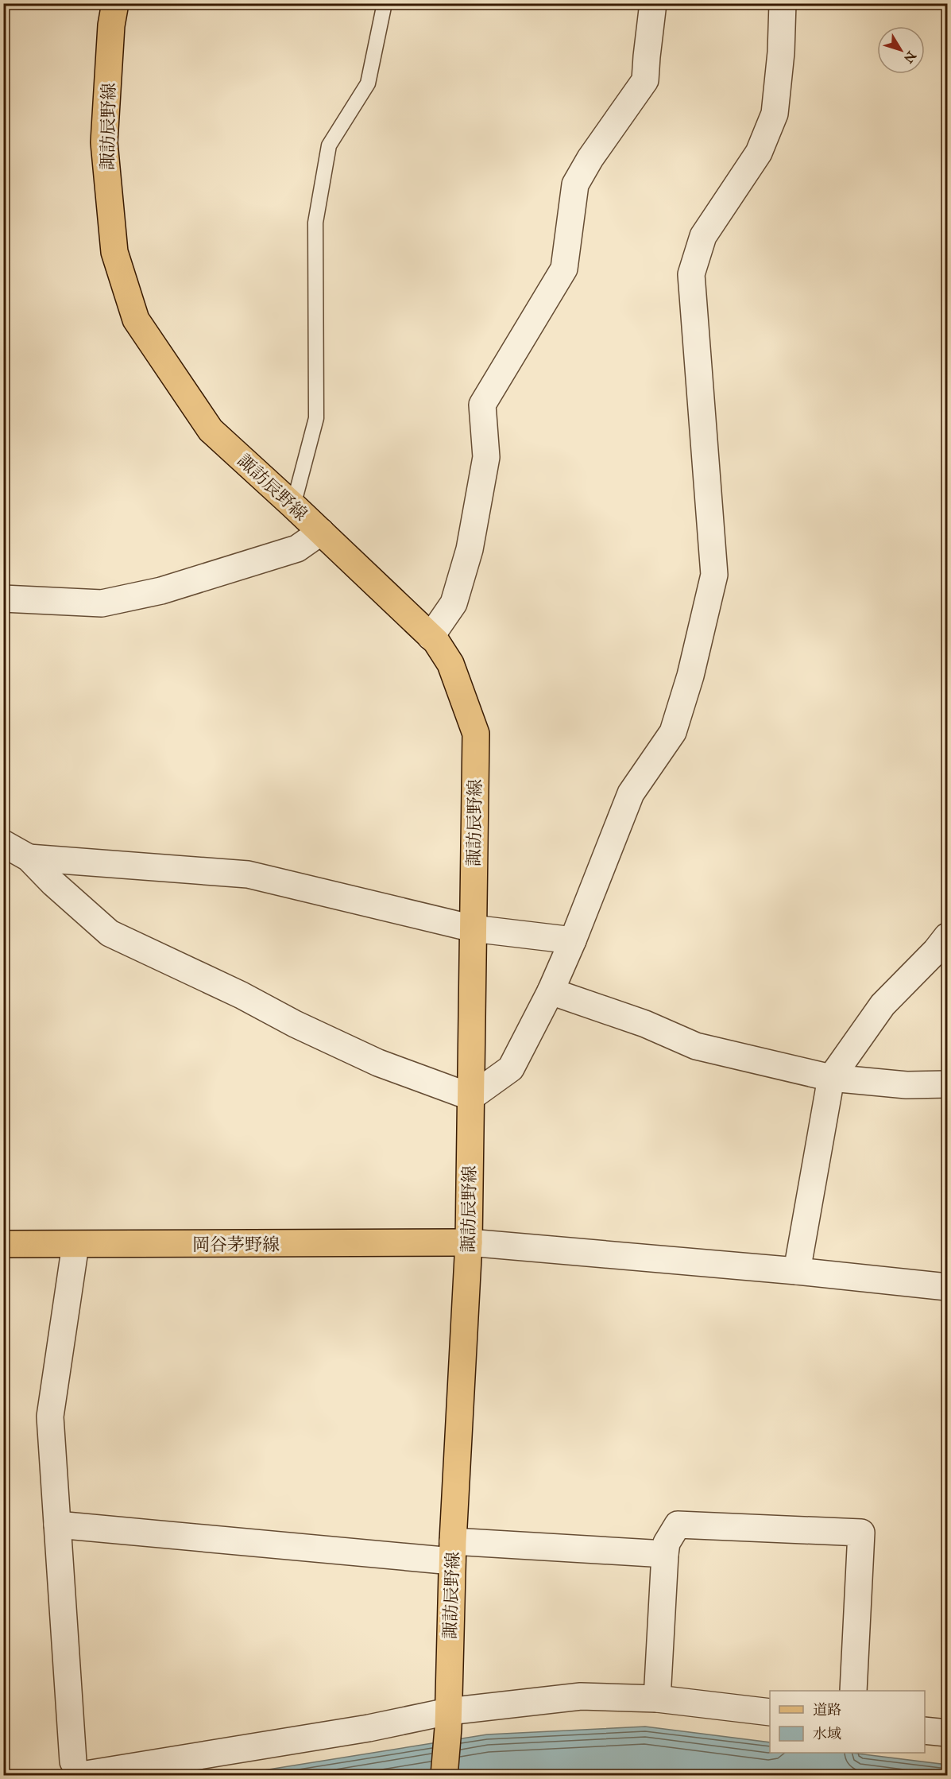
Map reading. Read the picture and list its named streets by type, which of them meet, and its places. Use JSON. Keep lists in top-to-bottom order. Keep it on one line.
{"streets":{"main road":["諏訪辰野線","岡谷茅野線"]},"crossings":[["諏訪辰野線","岡谷茅野線"]],"legend":["道路","水域"],"north":"bottom right"}
